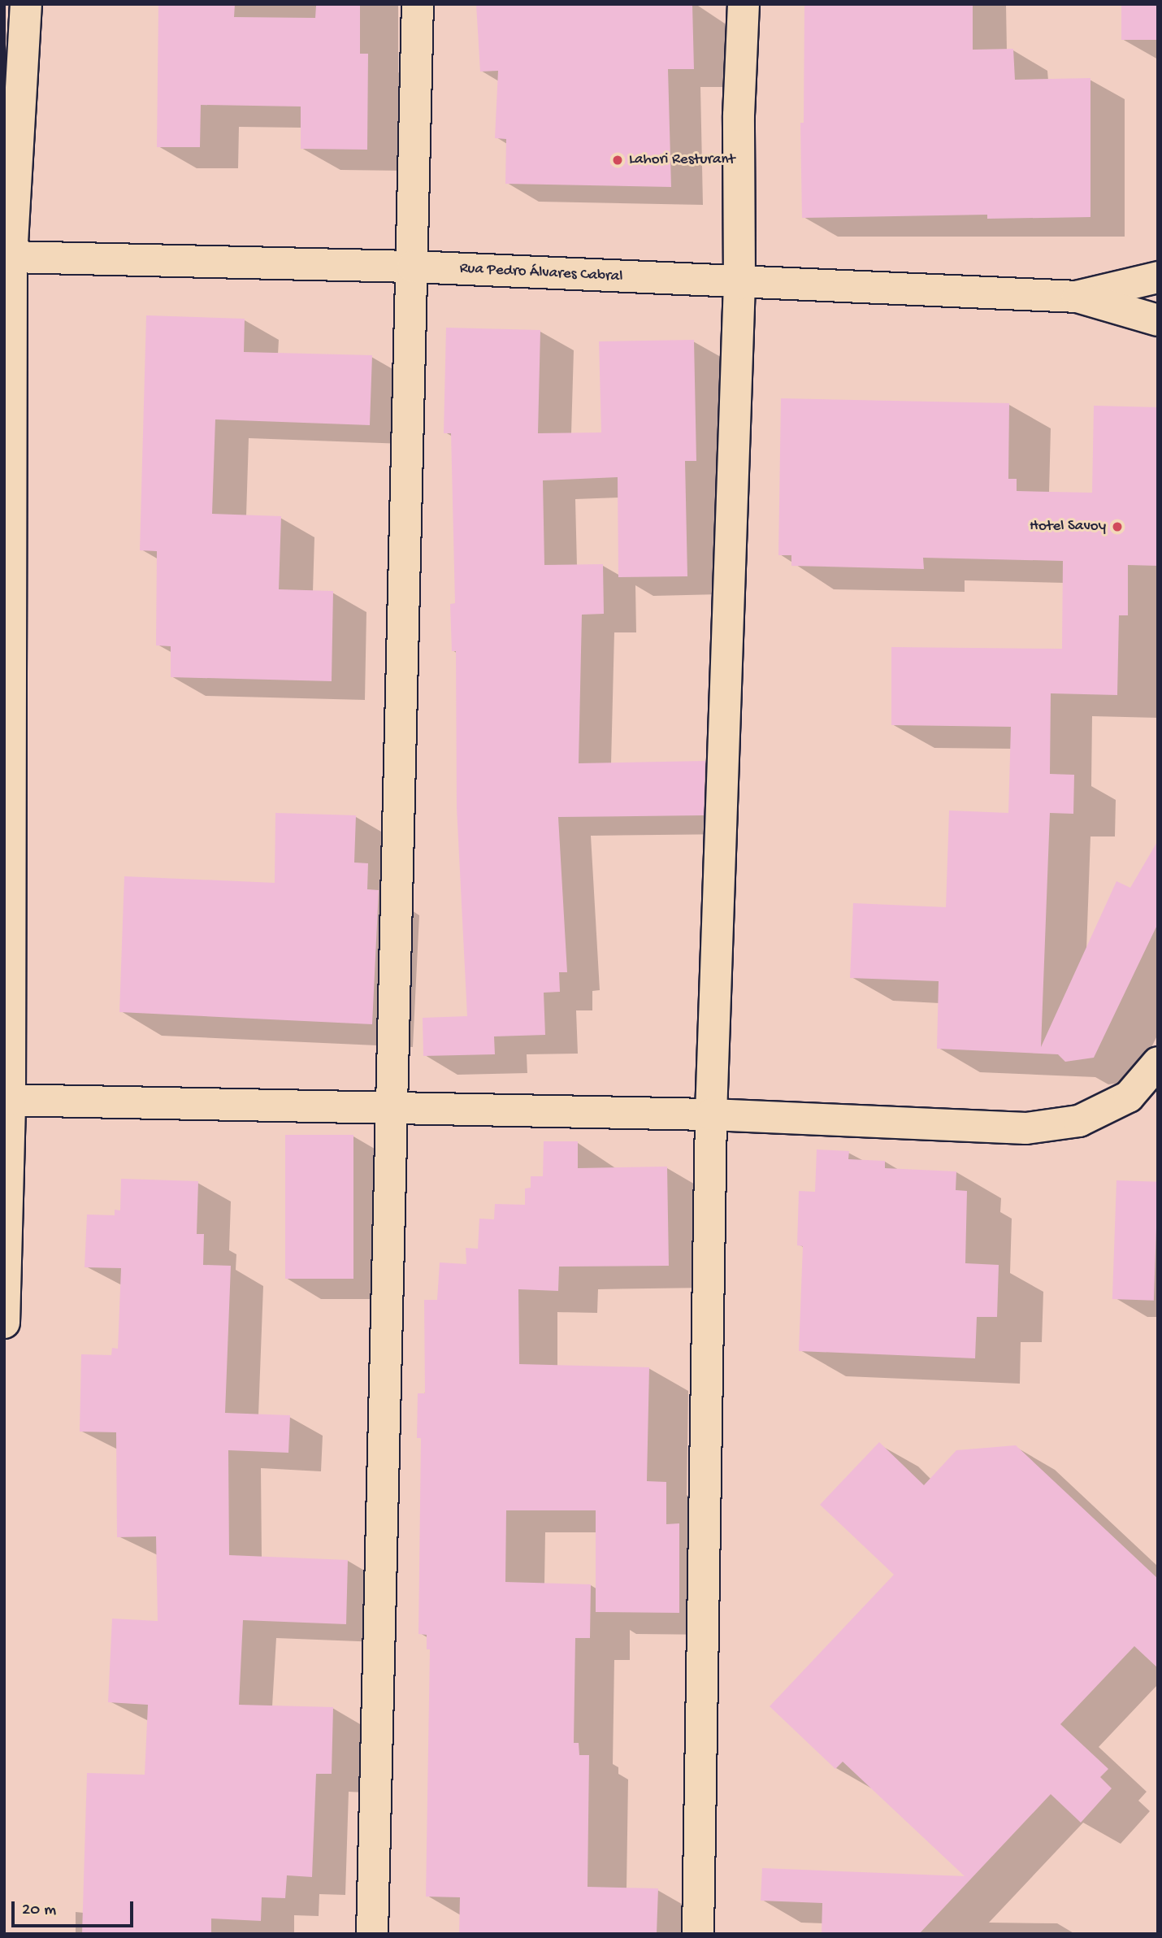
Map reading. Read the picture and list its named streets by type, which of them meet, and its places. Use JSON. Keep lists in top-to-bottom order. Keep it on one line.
{"streets":{"street":["Rua Pedro Álvares Cabral"]},"places":["Lahori Resturant","Hotel Savoy"],"scale_bar":"20 m"}
